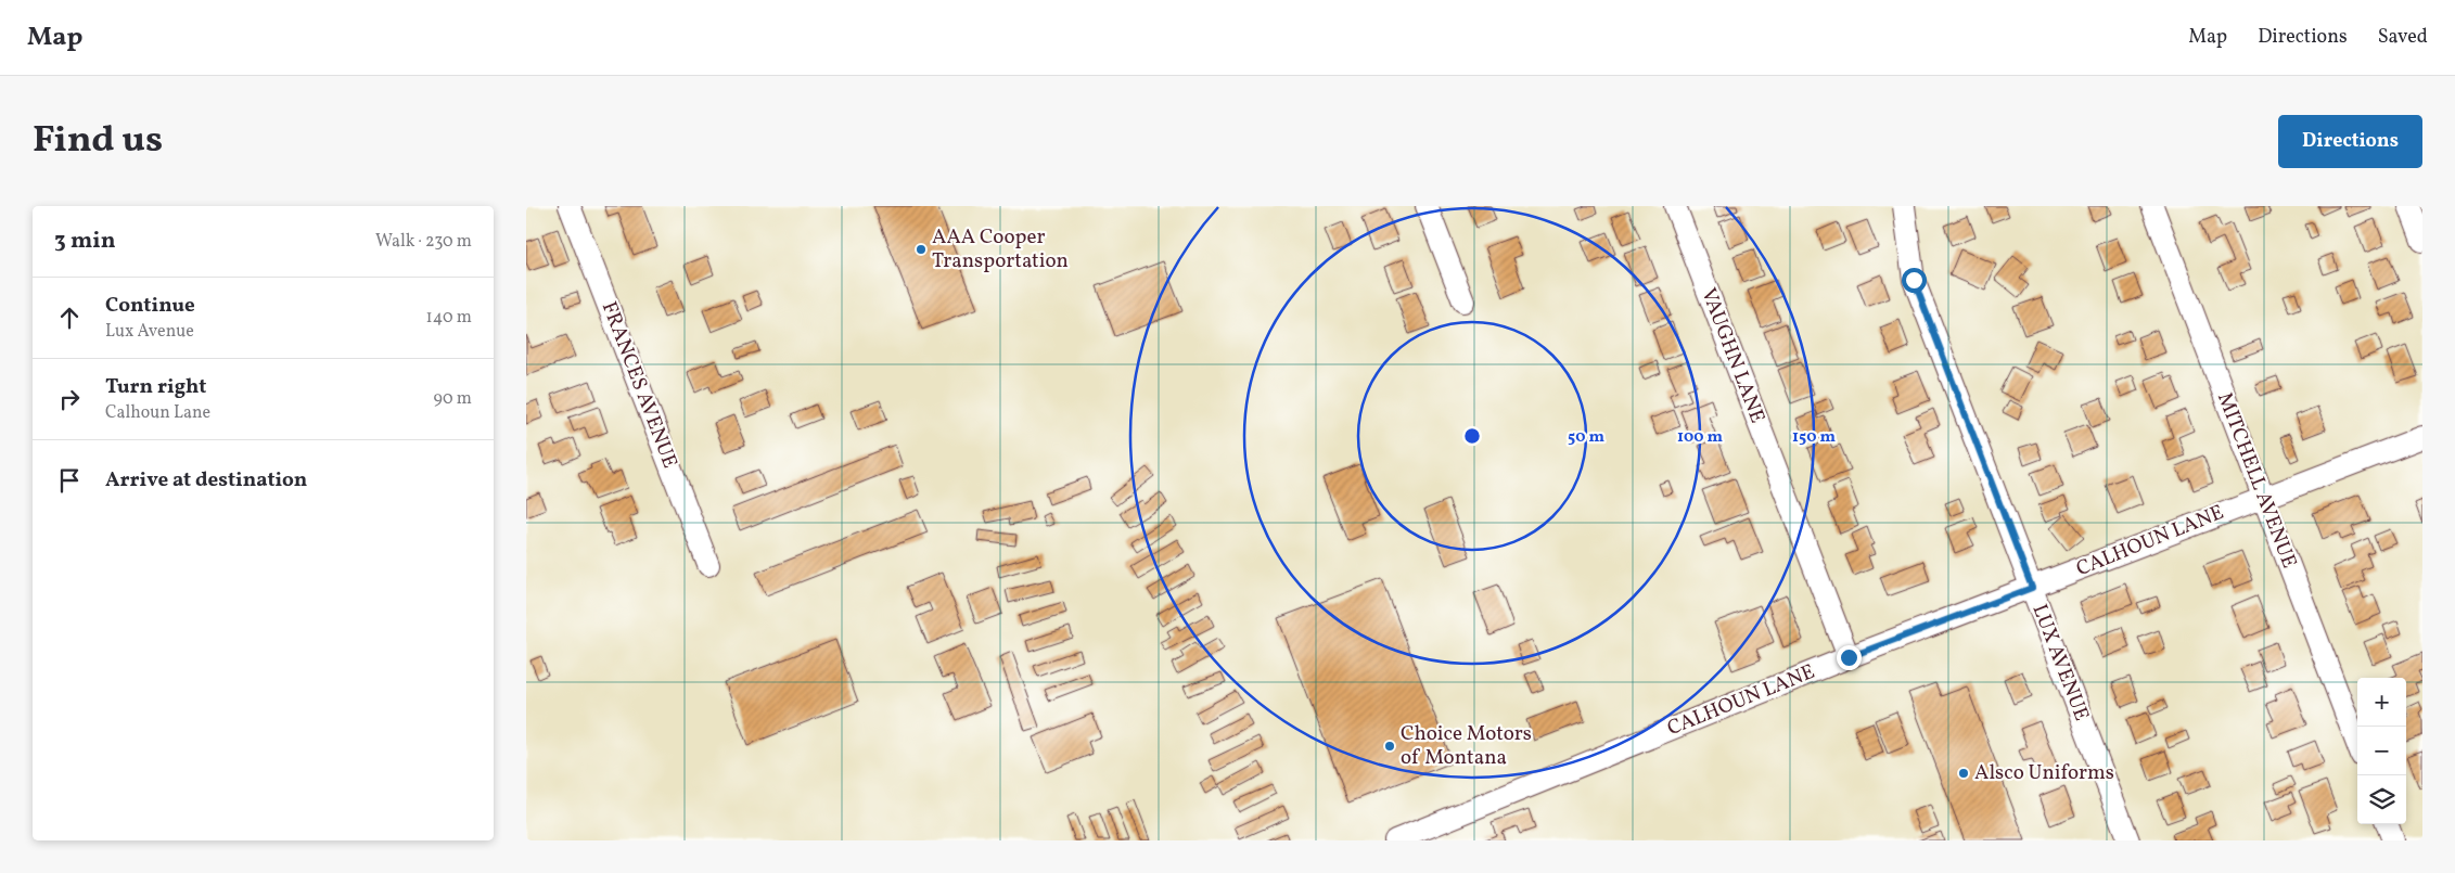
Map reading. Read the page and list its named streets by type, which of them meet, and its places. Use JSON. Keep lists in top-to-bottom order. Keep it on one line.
{"streets":{"street":["VAUGHN LANE","FRANCES AVENUE","MITCHELL AVENUE","CALHOUN LANE","LUX AVENUE"]},"crossings":[["VAUGHN LANE","CALHOUN LANE"],["MITCHELL AVENUE","CALHOUN LANE"],["CALHOUN LANE","LUX AVENUE"]],"places":["AAA Cooper Transportation","Choice Motors of Montana","Alsco Uniforms"],"page":{"header":"Map","nav":["Map","Directions","Saved"],"title":"Find us","buttons":"Directions","heading":["3 min","Walk · 230 m"],"list":[["Continue","Lux Avenue","140 m"],["Turn right","Calhoun Lane","90 m"],"Arrive at destination"],"map_buttons":["+","−"]},"rings":["50 m","100 m","150 m"]}
